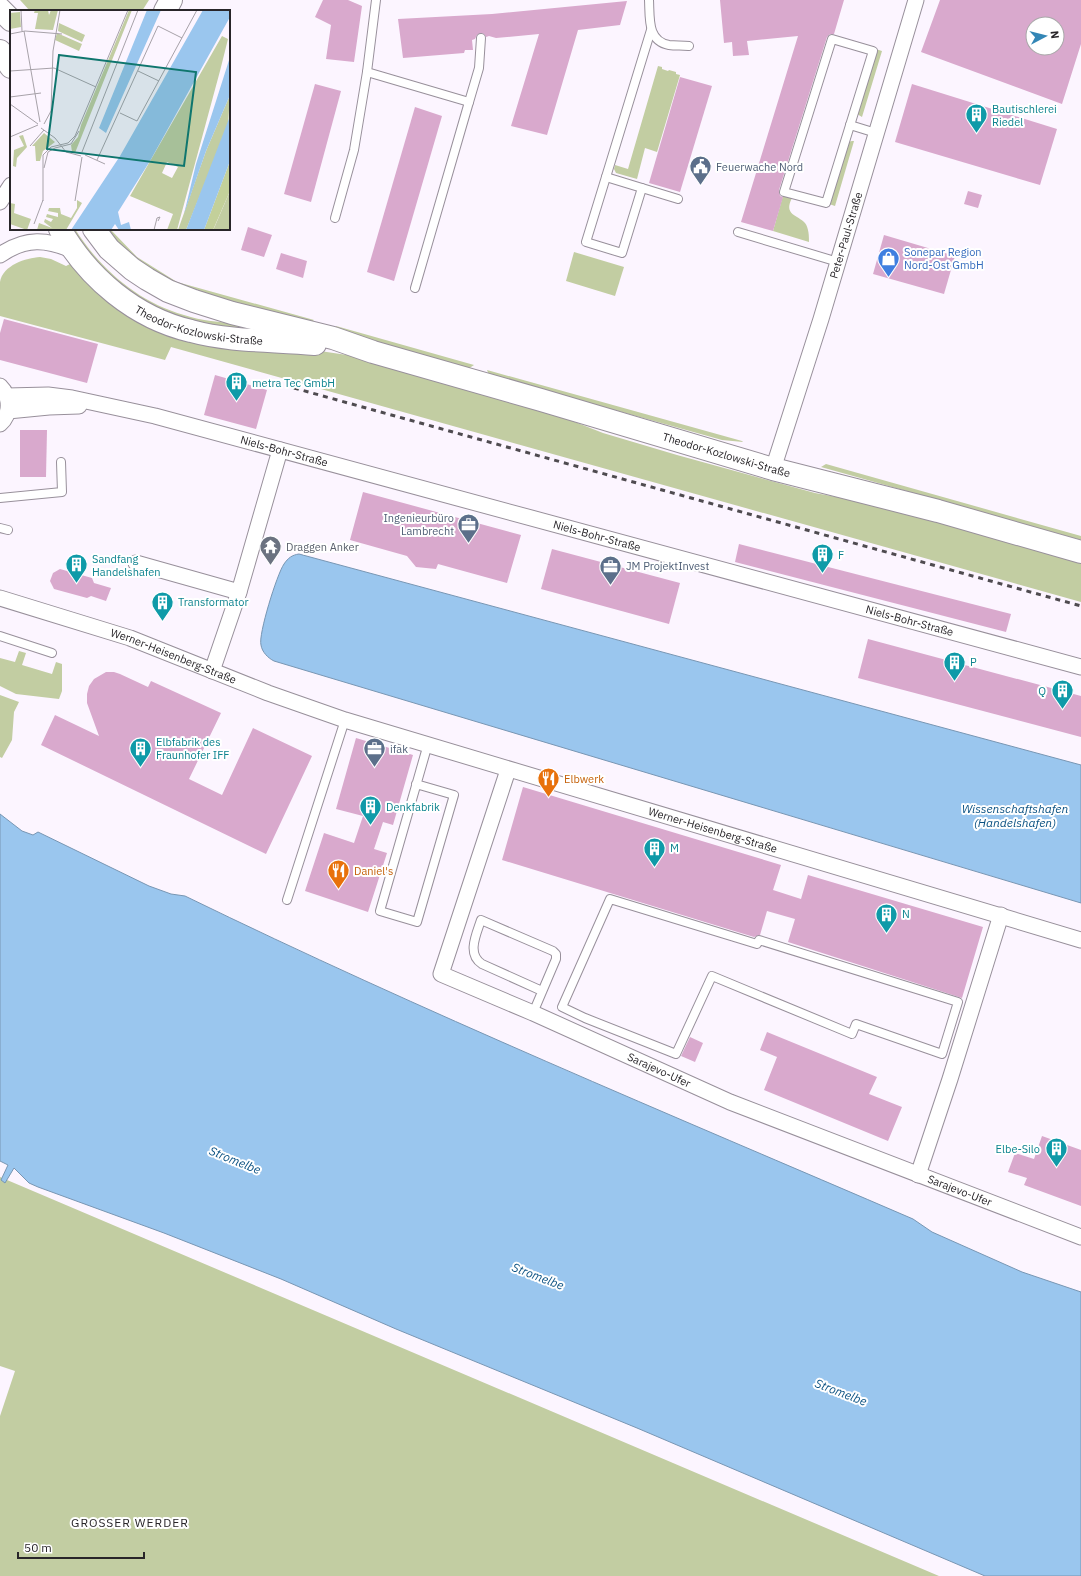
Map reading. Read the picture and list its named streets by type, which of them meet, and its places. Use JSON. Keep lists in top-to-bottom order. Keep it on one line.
{"streets":{"main road":["Theodor-Kozlowski-Straße"],"street":["Peter-Paul-Straße","Niels-Bohr-Straße","Werner-Heisenberg-Straße","Sarajevo-Ufer"]},"crossings":[["Peter-Paul-Straße","Theodor-Kozlowski-Straße"],["Werner-Heisenberg-Straße","Sarajevo-Ufer"]],"districts":["GROSSER WERDER"],"water":["Wissenschaftshafen (Handelshafen)","Stromelbe"],"places":{"building":["Bautischlerei Riedel","metra Tec GmbH","F","Sandfang Handelshafen","Transformator","P","Q","Elbfabrik des Fraunhofer IFF","Denkfabrik","M","N","Elbe-Silo"],"public building":["Feuerwache Nord"],"shop":["Sonepar Region Nord-Ost GmbH"],"office":["Ingenieurbüro Lambrecht","JM ProjektInvest","ifak"],"temple":["Draggen Anker"],"restaurant":["Elbwerk","Daniel's"]},"scale_bar":"50 m","north":"right"}
